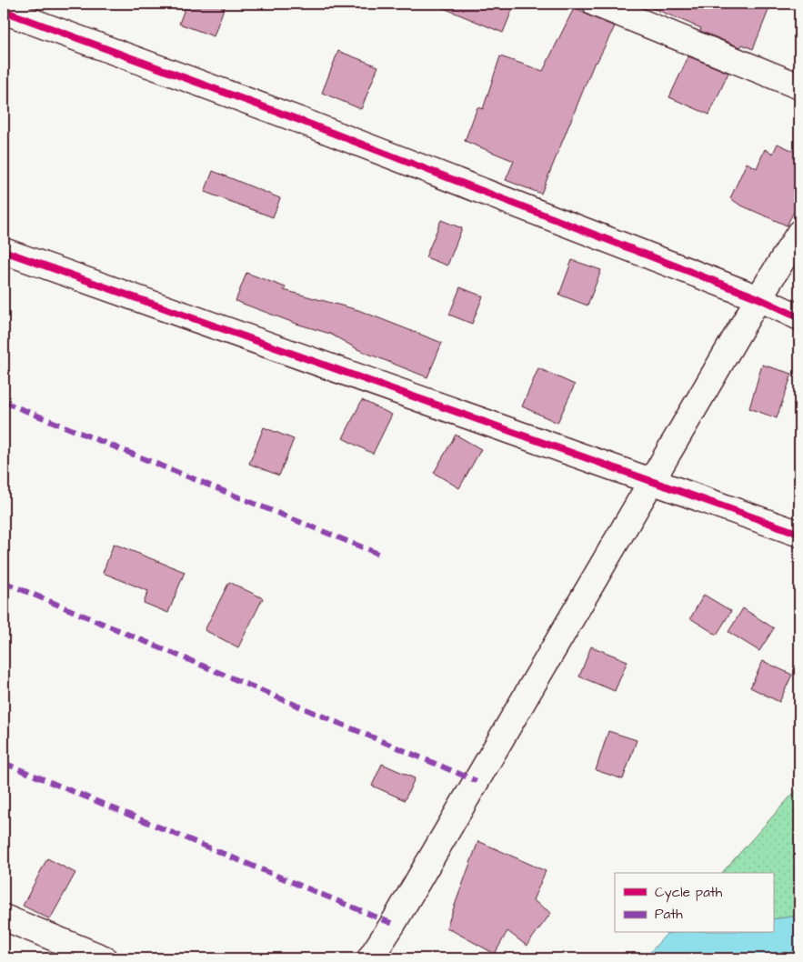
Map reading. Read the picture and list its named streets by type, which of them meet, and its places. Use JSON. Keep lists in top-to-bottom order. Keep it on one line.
{"legend":["Cycle path","Path"]}
